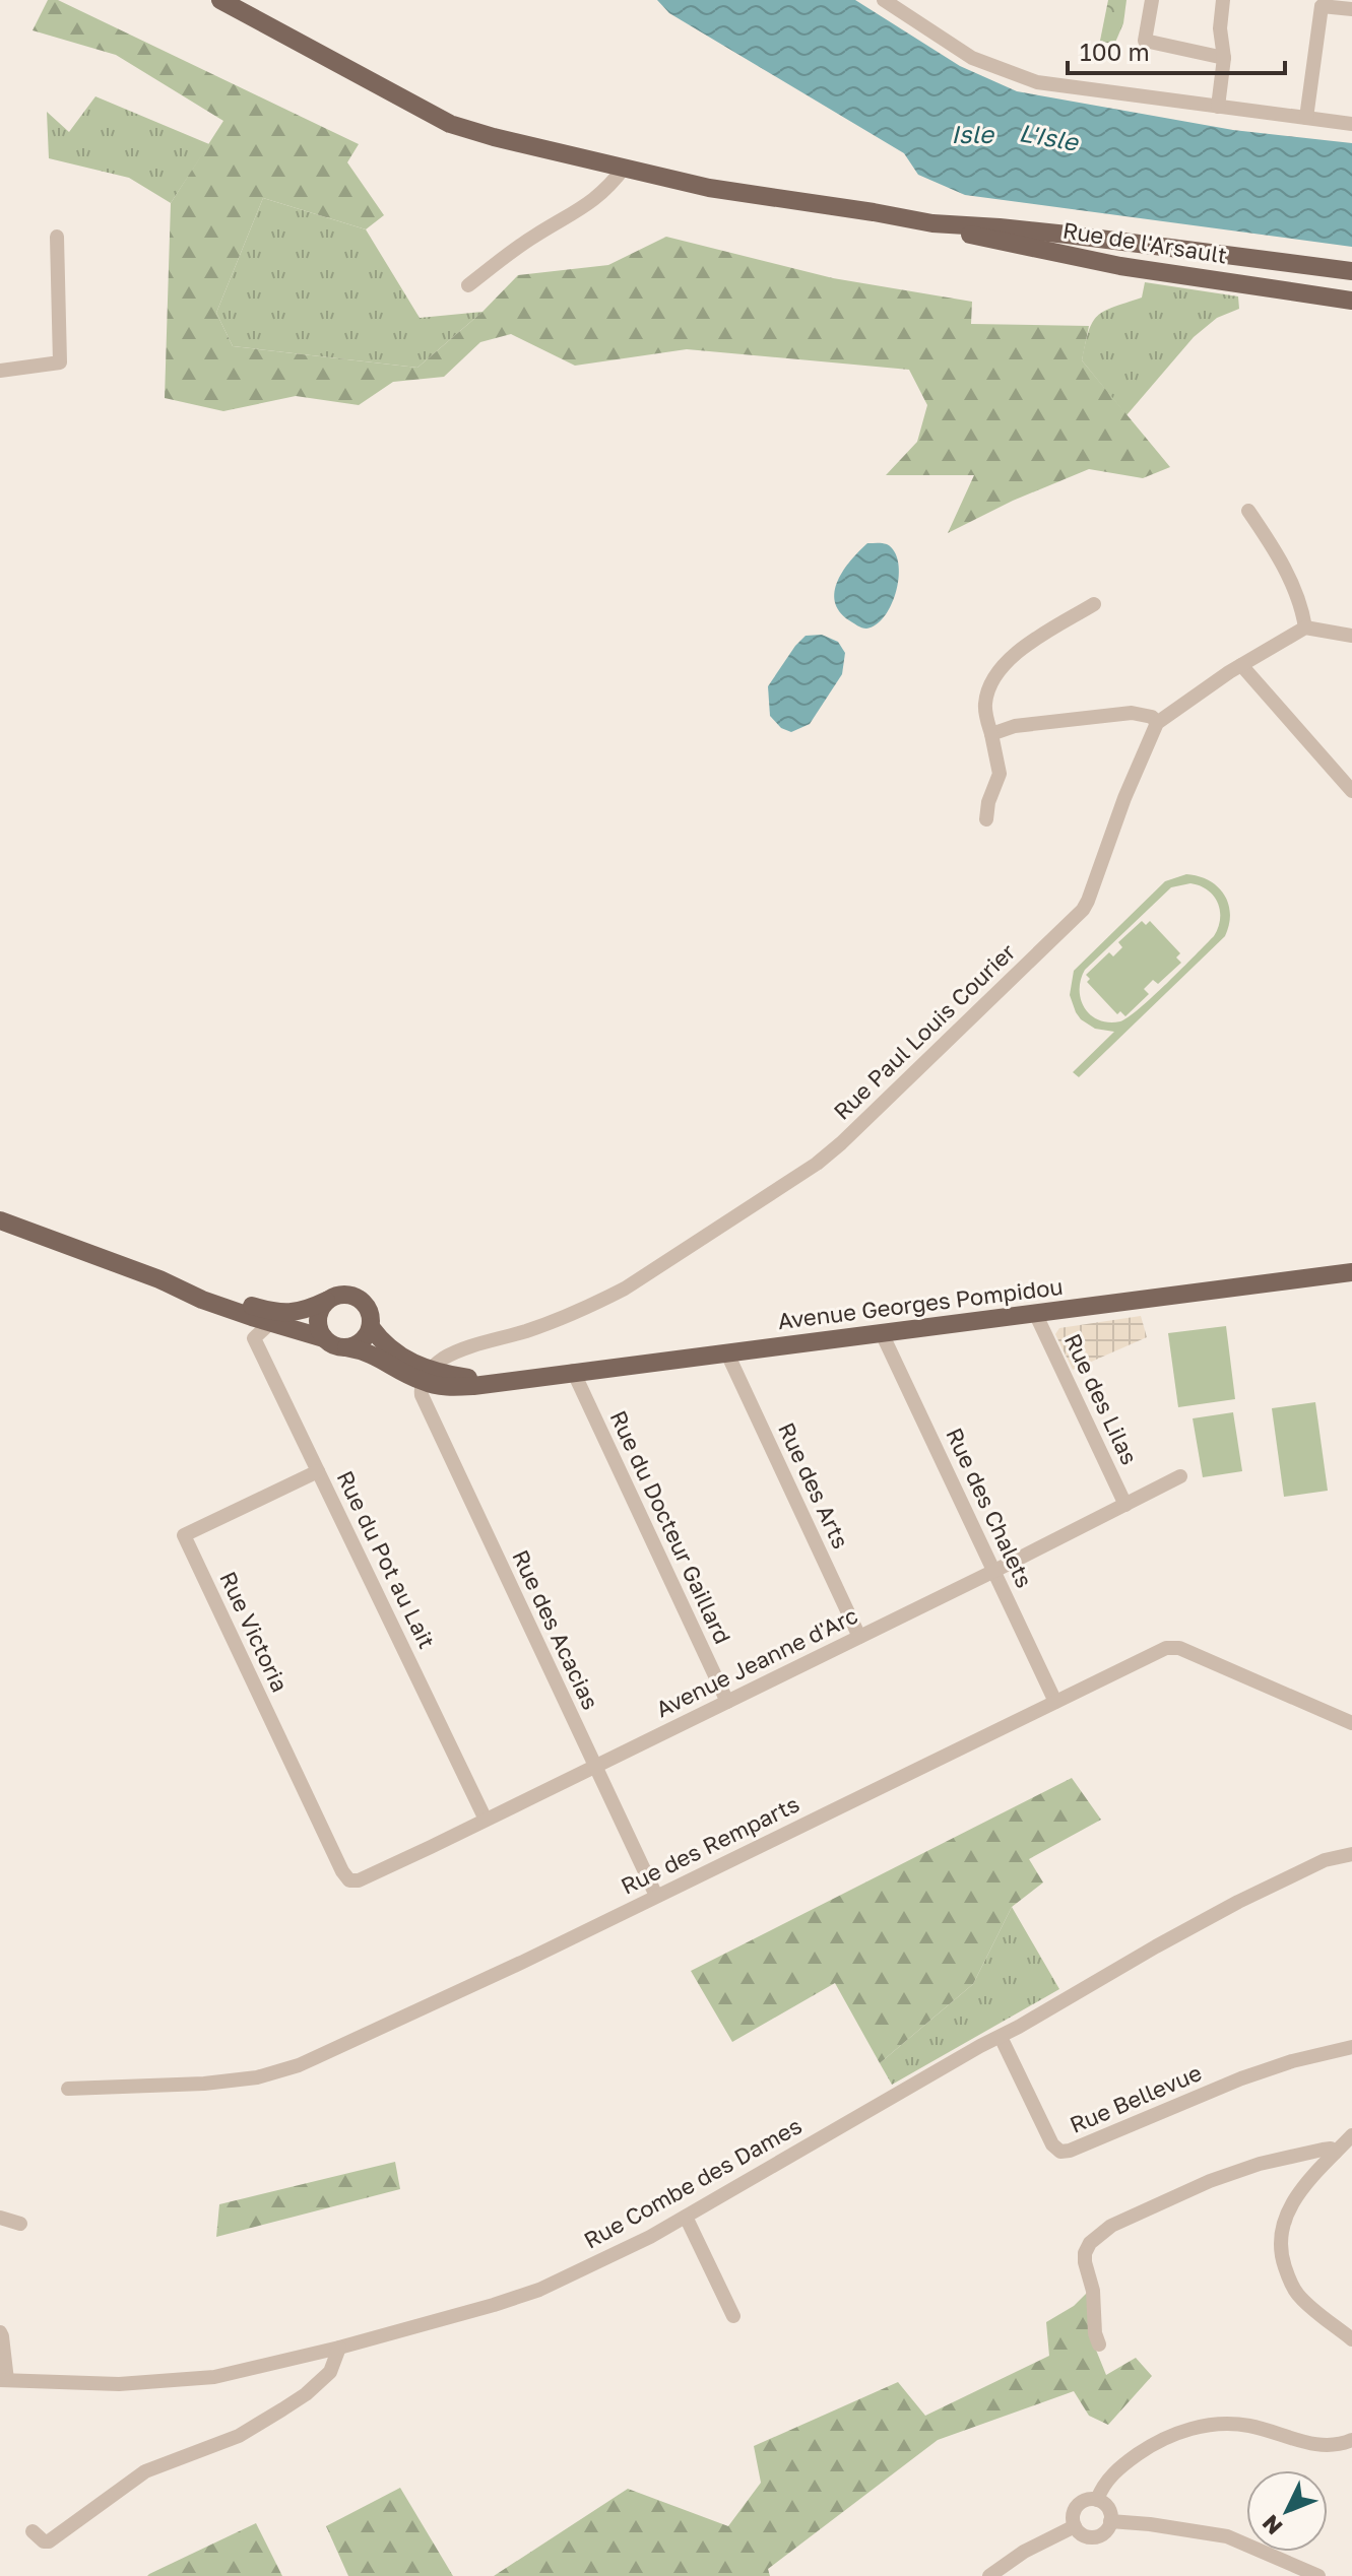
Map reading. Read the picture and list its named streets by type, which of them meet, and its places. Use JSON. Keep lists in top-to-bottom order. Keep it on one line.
{"streets":{"main road":["Rue de l'Arsault","Avenue Georges Pompidou"],"street":["Rue Paul Louis Courier","Rue des Lilas","Rue des Arts","Rue des Chalets","Rue du Docteur Gaillard","Rue du Pot au Lait","Rue des Acacias","Rue Victoria","Avenue Jeanne d'Arc","Rue des Remparts","Rue Bellevue","Rue Combe des Dames"]},"crossings":[["Rue Paul Louis Courier","Avenue Georges Pompidou"],["Rue Paul Louis Courier","Rue des Acacias"],["Avenue Georges Pompidou","Rue des Lilas"],["Avenue Georges Pompidou","Rue des Arts"],["Avenue Georges Pompidou","Rue des Chalets"],["Avenue Georges Pompidou","Rue du Docteur Gaillard"],["Avenue Georges Pompidou","Rue des Acacias"],["Rue des Lilas","Avenue Jeanne d'Arc"],["Rue des Arts","Avenue Jeanne d'Arc"],["Rue des Chalets","Avenue Jeanne d'Arc"],["Rue des Chalets","Rue des Remparts"],["Rue du Docteur Gaillard","Avenue Jeanne d'Arc"],["Rue du Pot au Lait","Rue Victoria"],["Rue du Pot au Lait","Avenue Jeanne d'Arc"],["Rue des Acacias","Avenue Jeanne d'Arc"],["Rue des Acacias","Rue des Remparts"],["Rue Victoria","Avenue Jeanne d'Arc"],["Rue Bellevue","Rue Combe des Dames"]],"water":["Isle","L'Isle"],"scale_bar":"100 m","north":"bottom left"}
